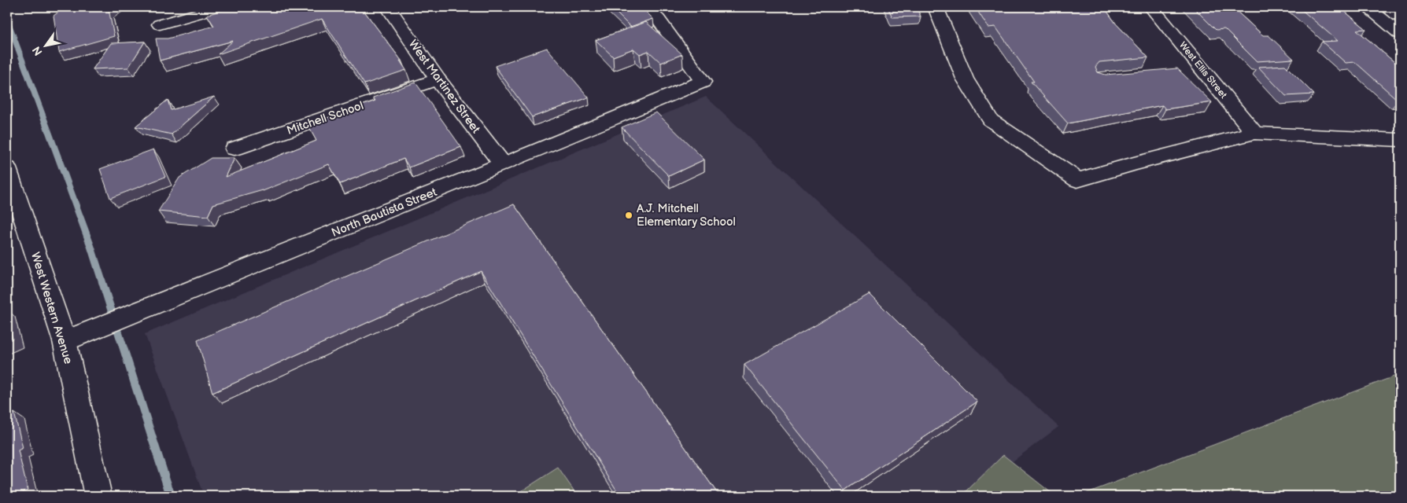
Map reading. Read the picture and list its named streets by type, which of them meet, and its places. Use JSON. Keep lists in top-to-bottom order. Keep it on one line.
{"streets":{"street":["West Ellis Street","West Martinez Street","Mitchell School","North Bautista Street","West Western Avenue"]},"crossings":[["West Martinez Street","Mitchell School"],["West Martinez Street","North Bautista Street"],["North Bautista Street","West Western Avenue"]],"places":["A.J. Mitchell Elementary School"],"north":"bottom left"}
